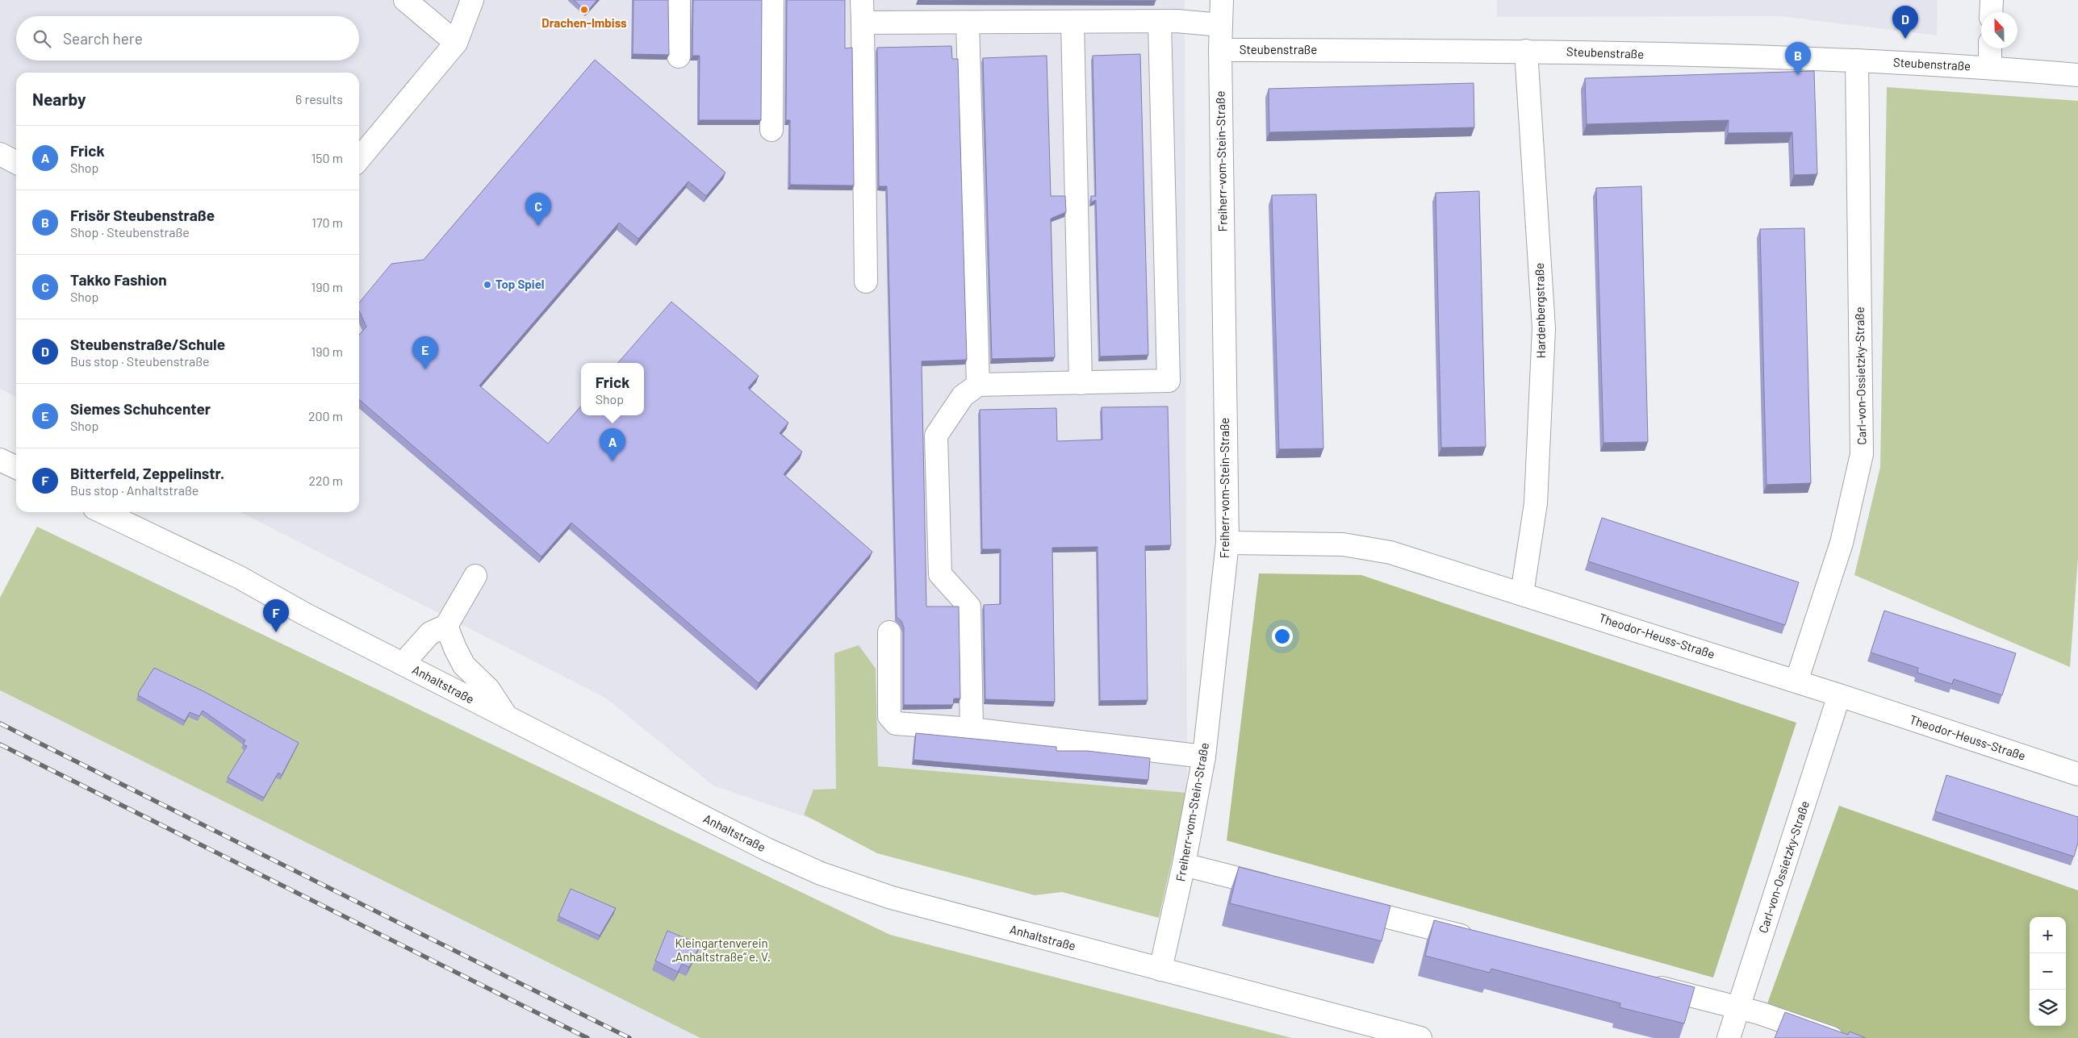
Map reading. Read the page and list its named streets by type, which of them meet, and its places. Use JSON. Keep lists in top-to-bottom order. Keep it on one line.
{"streets":{"street":["Steubenstraße","Freiherr-vom-Stein-Straße","Hardenbergstraße","Carl-von-Ossietzky-Straße","Theodor-Heuss-Straße","Anhaltstraße"]},"crossings":[["Steubenstraße","Freiherr-vom-Stein-Straße"],["Steubenstraße","Hardenbergstraße"],["Steubenstraße","Carl-von-Ossietzky-Straße"],["Freiherr-vom-Stein-Straße","Theodor-Heuss-Straße"],["Freiherr-vom-Stein-Straße","Anhaltstraße"],["Hardenbergstraße","Theodor-Heuss-Straße"],["Carl-von-Ossietzky-Straße","Theodor-Heuss-Straße"]],"parks":["Kleingartenverein „Anhaltstraße“ e. V."],"places":["Drachen-Imbiss","Top Spiel"],"north":"top","page":{"pins":["D","B","C","E","A","F"],"search":"Search here","heading":["Nearby","6 results"],"list":[{"mark":"A","name":"Frick","note":"Shop","value":"150 m"},{"mark":"B","name":"Frisör Steubenstraße","note":"Shop · Steubenstraße","value":"170 m"},{"mark":"C","name":"Takko Fashion","note":"Shop","value":"190 m"},{"mark":"D","name":"Steubenstraße/Schule","note":"Bus stop · Steubenstraße","value":"190 m"},{"mark":"E","name":"Siemes Schuhcenter","note":"Shop","value":"200 m"},{"mark":"F","name":"Bitterfeld, Zeppelinstr.","note":"Bus stop · Anhaltstraße","value":"220 m"}],"popup":["Frick","Shop"],"map_buttons":["+","−"]}}
